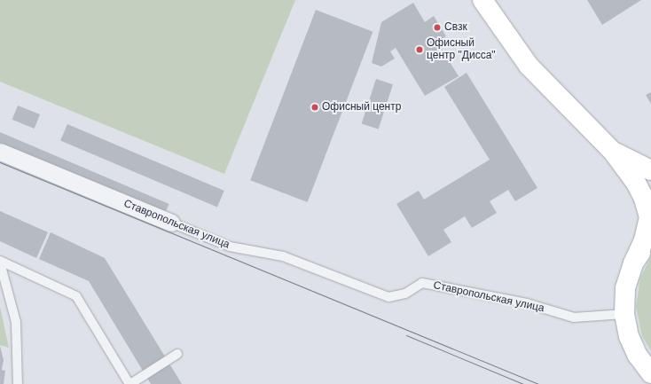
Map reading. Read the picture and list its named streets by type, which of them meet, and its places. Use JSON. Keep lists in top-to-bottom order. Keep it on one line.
{"streets":{"street":["Ставропольская улица"]},"places":["Свзк","Офисный центр \"Дисса\"","Офисный центр"]}
